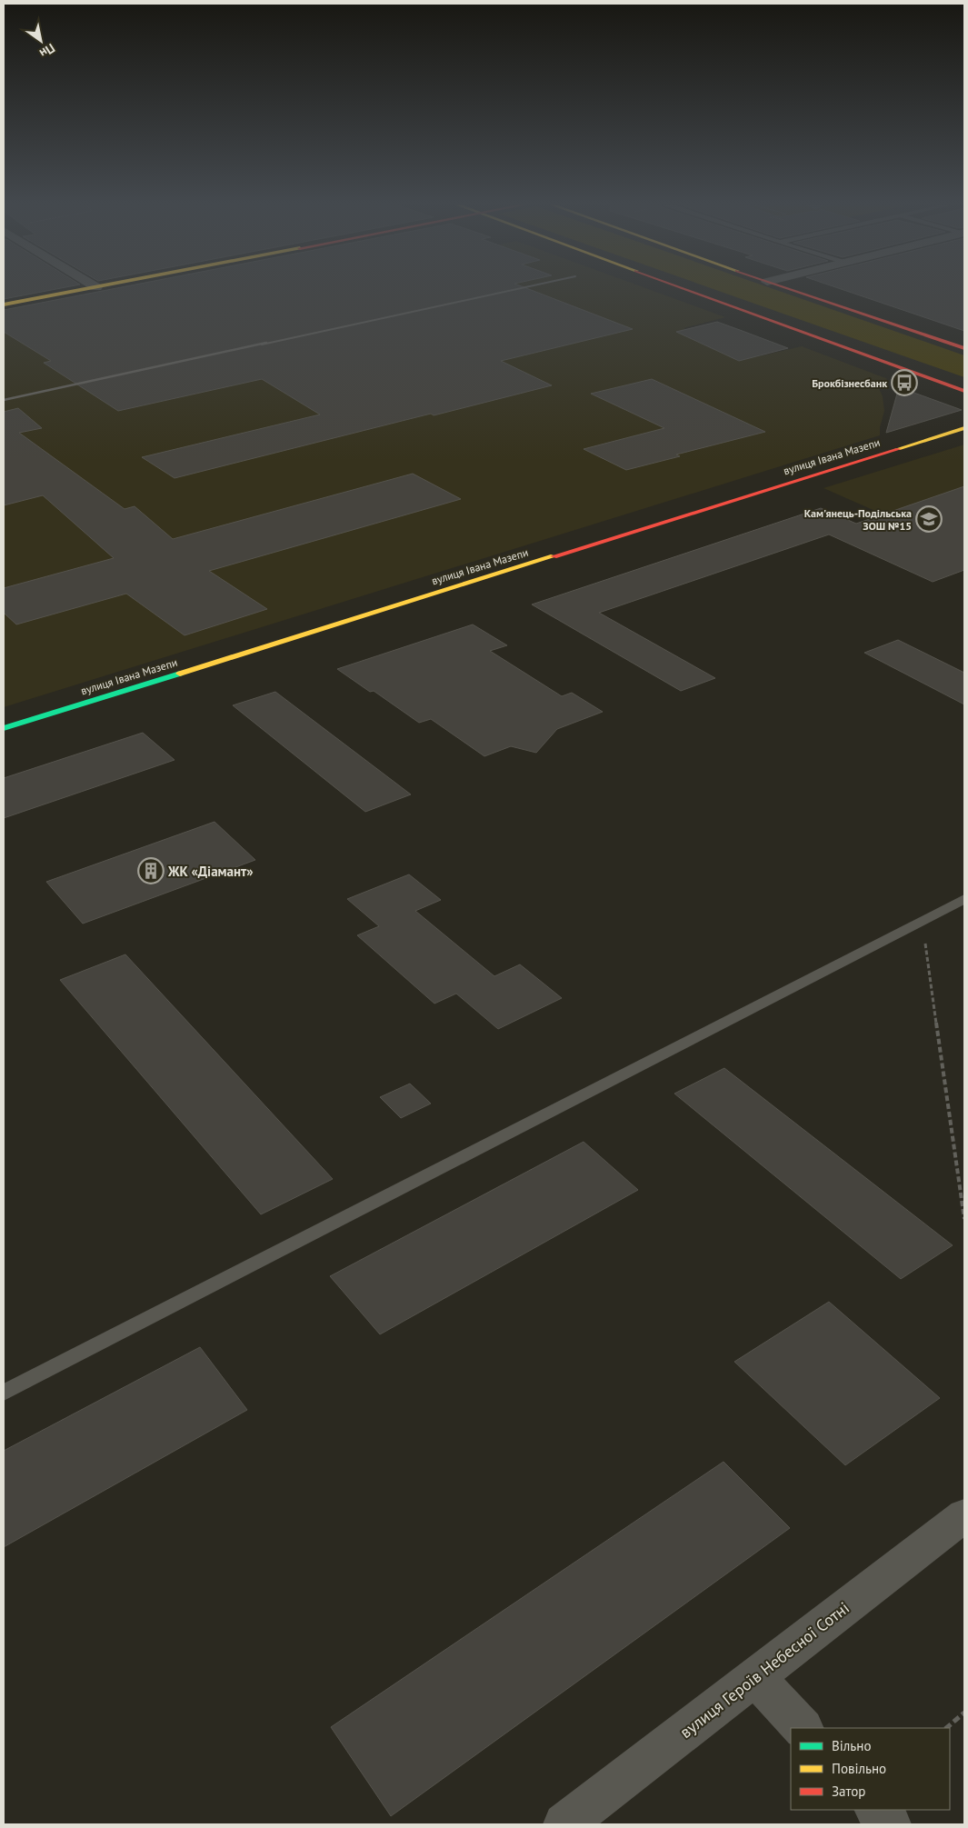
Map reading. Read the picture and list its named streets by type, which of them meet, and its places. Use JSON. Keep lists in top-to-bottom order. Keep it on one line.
{"streets":{"street":["вулиця Івана Мазепи","вулиця Героїв Небесної Сотні"]},"places":{"bus stop":["Брокбізнесбанк"],"school or university":["Кам'янець-Подільська ЗОШ №15"],"building":["ЖК «Діамант»"]},"legend":["Вільно","Повільно","Затор"],"north":"bottom right"}
